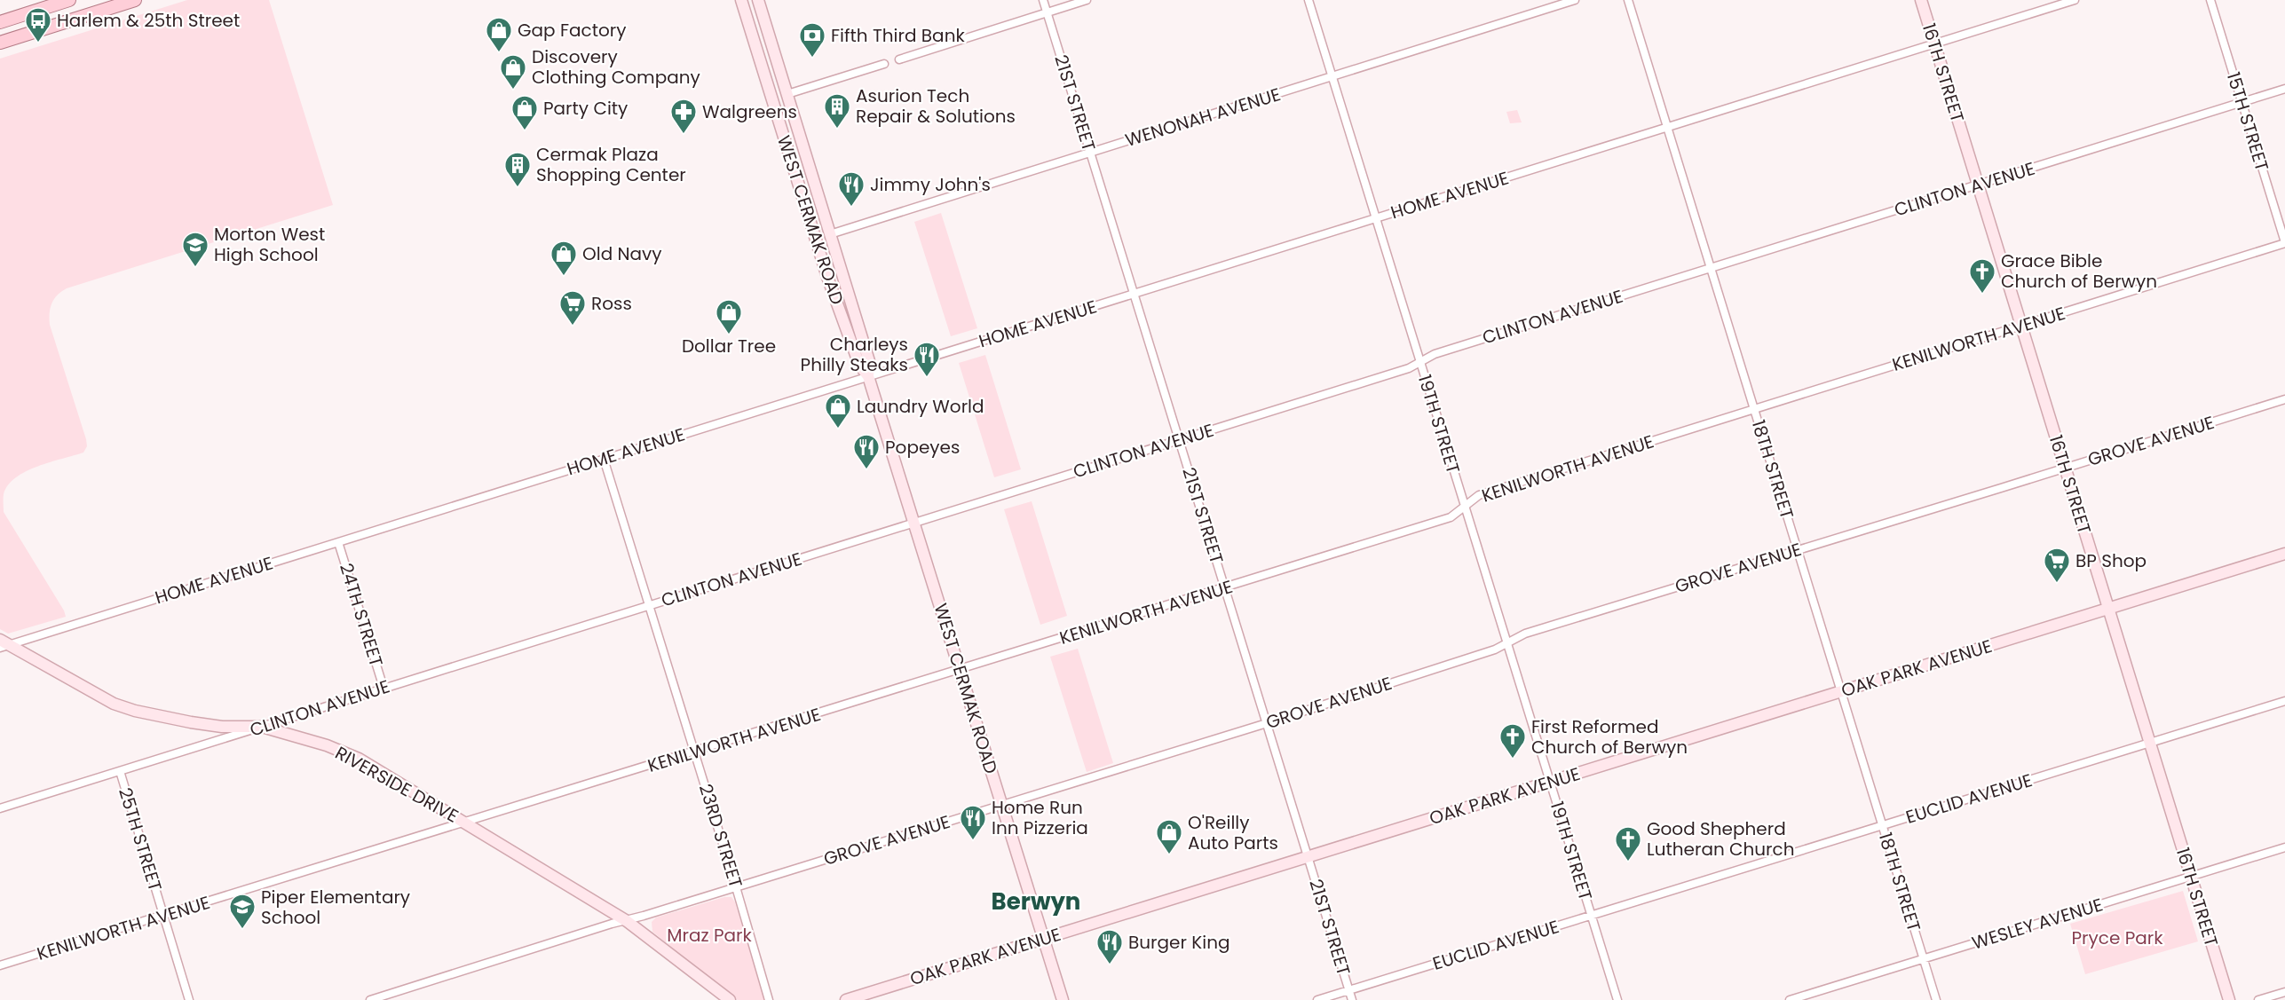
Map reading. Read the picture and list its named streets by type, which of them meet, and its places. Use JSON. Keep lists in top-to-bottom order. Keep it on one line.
{"streets":{"street":["16TH STREET","21ST STREET","WENONAH AVENUE","15TH STREET","CLINTON AVENUE","HOME AVENUE","WEST CERMAK ROAD","KENILWORTH AVENUE","19TH STREET","GROVE AVENUE","18TH STREET","24TH STREET","OAK PARK AVENUE","RIVERSIDE DRIVE","EUCLID AVENUE","23RD STREET","25TH STREET","WESLEY AVENUE"]},"crossings":[["16TH STREET","CLINTON AVENUE"],["16TH STREET","HOME AVENUE"],["16TH STREET","KENILWORTH AVENUE"],["16TH STREET","GROVE AVENUE"],["16TH STREET","OAK PARK AVENUE"],["16TH STREET","EUCLID AVENUE"],["16TH STREET","WESLEY AVENUE"],["21ST STREET","WENONAH AVENUE"],["21ST STREET","CLINTON AVENUE"],["21ST STREET","HOME AVENUE"],["21ST STREET","KENILWORTH AVENUE"],["21ST STREET","GROVE AVENUE"],["21ST STREET","OAK PARK AVENUE"],["21ST STREET","EUCLID AVENUE"],["WENONAH AVENUE","WEST CERMAK ROAD"],["WENONAH AVENUE","19TH STREET"],["15TH STREET","CLINTON AVENUE"],["15TH STREET","KENILWORTH AVENUE"],["CLINTON AVENUE","WEST CERMAK ROAD"],["CLINTON AVENUE","19TH STREET"],["CLINTON AVENUE","18TH STREET"],["CLINTON AVENUE","24TH STREET"],["CLINTON AVENUE","RIVERSIDE DRIVE"],["CLINTON AVENUE","23RD STREET"],["CLINTON AVENUE","25TH STREET"],["HOME AVENUE","WEST CERMAK ROAD"],["HOME AVENUE","19TH STREET"],["HOME AVENUE","18TH STREET"],["HOME AVENUE","24TH STREET"],["HOME AVENUE","RIVERSIDE DRIVE"],["HOME AVENUE","23RD STREET"],["WEST CERMAK ROAD","KENILWORTH AVENUE"],["WEST CERMAK ROAD","GROVE AVENUE"],["WEST CERMAK ROAD","OAK PARK AVENUE"],["KENILWORTH AVENUE","19TH STREET"],["KENILWORTH AVENUE","18TH STREET"],["KENILWORTH AVENUE","RIVERSIDE DRIVE"],["KENILWORTH AVENUE","23RD STREET"],["KENILWORTH AVENUE","25TH STREET"],["19TH STREET","GROVE AVENUE"],["19TH STREET","OAK PARK AVENUE"],["19TH STREET","EUCLID AVENUE"],["GROVE AVENUE","18TH STREET"],["GROVE AVENUE","RIVERSIDE DRIVE"],["GROVE AVENUE","23RD STREET"],["18TH STREET","OAK PARK AVENUE"],["18TH STREET","EUCLID AVENUE"],["18TH STREET","WESLEY AVENUE"]],"districts":["Berwyn"],"parks":["Mraz Park","Pryce Park"],"places":{"bus stop":["Harlem & 25th Street"],"shop":["Gap Factory","Discovery Clothing Company","Party City","Old Navy","Dollar Tree","Laundry World","O'Reilly Auto Parts"],"bank":["Fifth Third Bank"],"building":["Asurion Tech Repair & Solutions","Cermak Plaza Shopping Center"],"pharmacy":["Walgreens"],"restaurant":["Jimmy John's","Charleys Philly Steaks","Popeyes","Home Run Inn Pizzeria","Burger King"],"school or university":["Morton West High School","Piper Elementary School"],"church":["Grace Bible Church of Berwyn","First Reformed Church of Berwyn","Good Shepherd Lutheran Church"],"supermarket":["Ross","BP Shop"]}}
